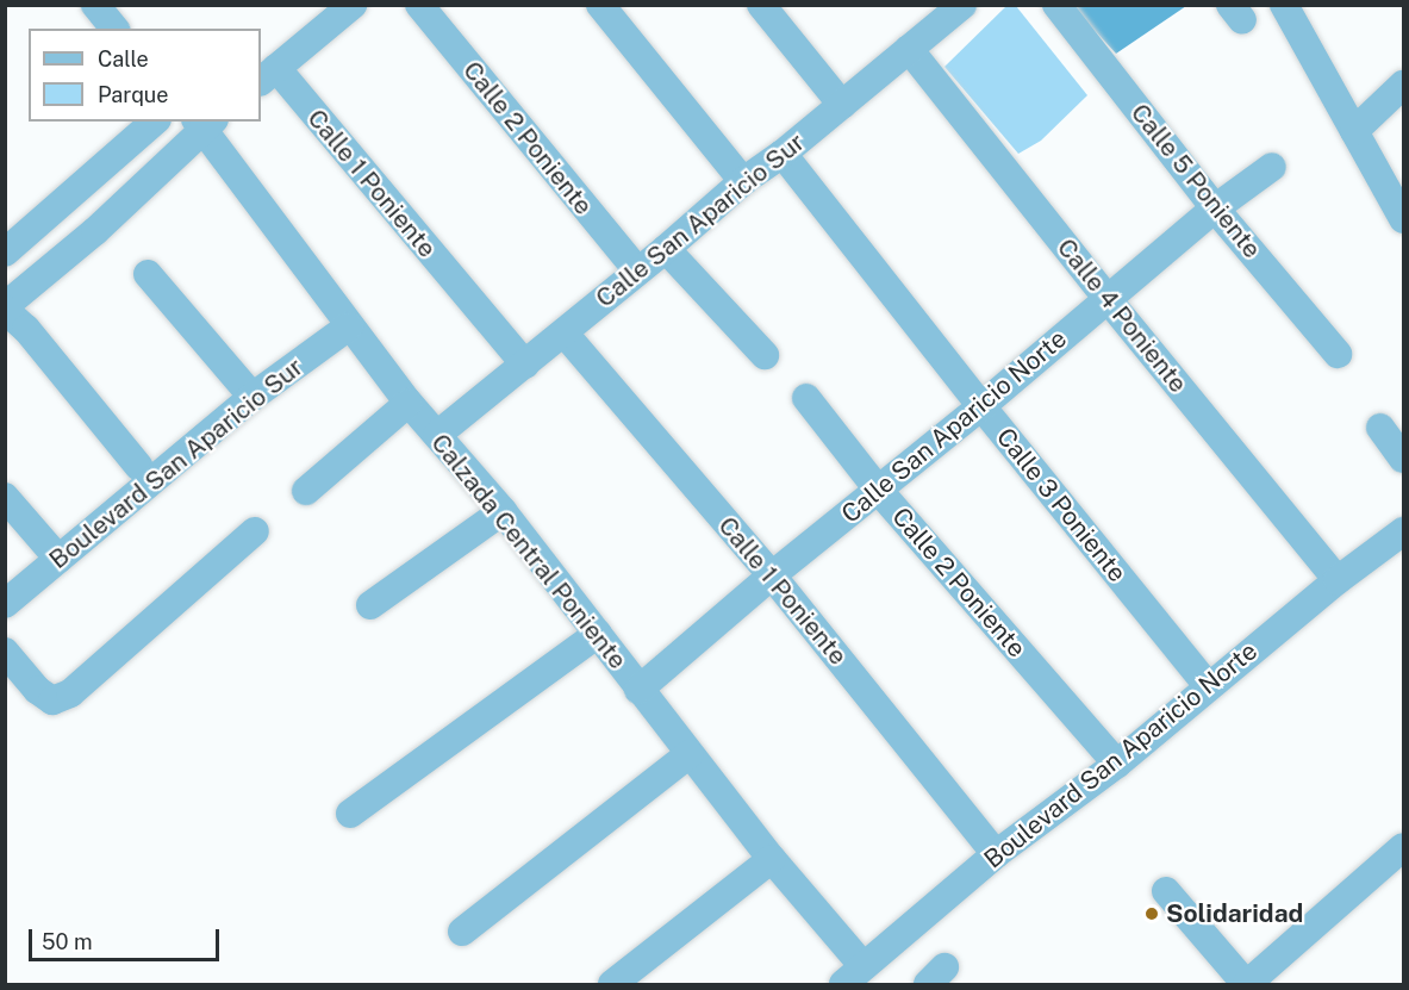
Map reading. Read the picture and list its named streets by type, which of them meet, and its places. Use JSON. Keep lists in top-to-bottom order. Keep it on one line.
{"streets":{"street":["Calle 2 Poniente","Calle 5 Poniente","Calle 1 Poniente","Calle San Aparicio Sur","Calle 4 Poniente","Calle San Aparicio Norte","Boulevard San Aparicio Sur","Calle 3 Poniente","Calzada Central Poniente","Boulevard San Aparicio Norte"]},"crossings":[["Calle 2 Poniente","Calle San Aparicio Sur"],["Calle 2 Poniente","Calle San Aparicio Norte"],["Calle 2 Poniente","Boulevard San Aparicio Norte"],["Calle 5 Poniente","Calle San Aparicio Norte"],["Calle 1 Poniente","Calle San Aparicio Sur"],["Calle 1 Poniente","Calle San Aparicio Norte"],["Calle 1 Poniente","Boulevard San Aparicio Norte"],["Calle San Aparicio Sur","Calle 4 Poniente"],["Calle San Aparicio Sur","Calle 3 Poniente"],["Calle San Aparicio Sur","Calzada Central Poniente"],["Calle 4 Poniente","Calle San Aparicio Norte"],["Calle 4 Poniente","Boulevard San Aparicio Norte"],["Calle San Aparicio Norte","Calle 3 Poniente"],["Calle San Aparicio Norte","Calzada Central Poniente"],["Boulevard San Aparicio Sur","Calzada Central Poniente"],["Calle 3 Poniente","Boulevard San Aparicio Norte"],["Calzada Central Poniente","Boulevard San Aparicio Norte"]],"places":["Solidaridad"],"legend":["Calle","Parque"],"scale_bar":"50 m"}
